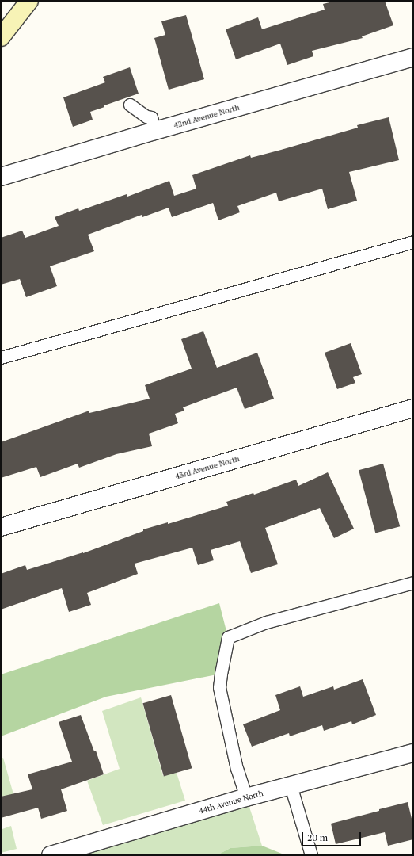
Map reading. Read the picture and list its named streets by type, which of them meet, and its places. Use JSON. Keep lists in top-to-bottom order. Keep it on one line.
{"streets":{"street":["42nd Avenue North","43rd Avenue North","44th Avenue North"]},"scale_bar":"20 m"}
